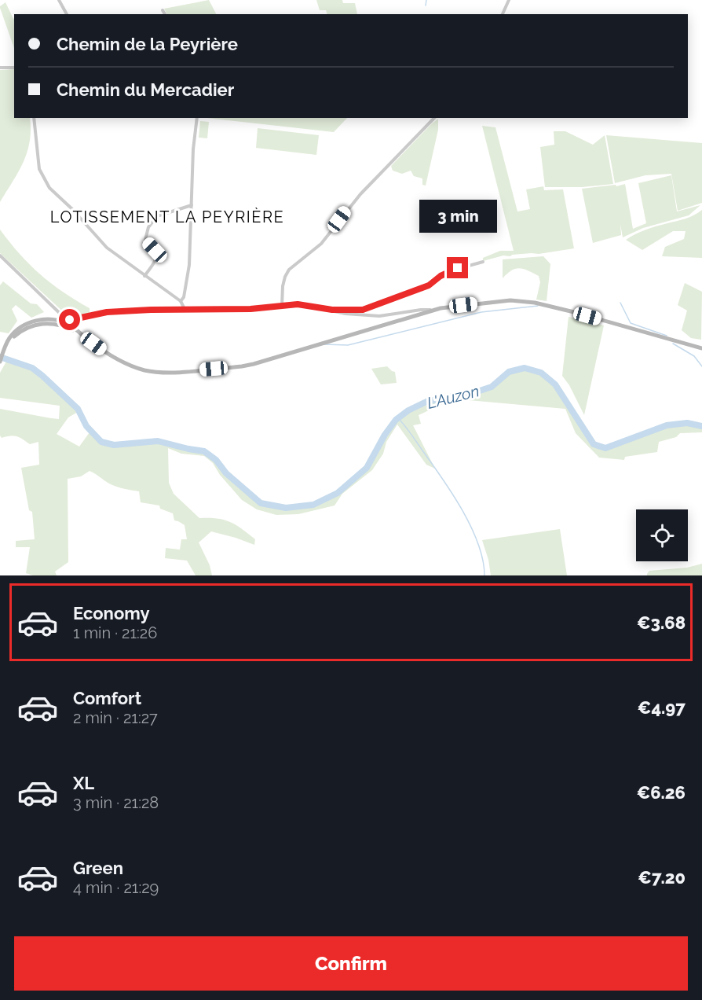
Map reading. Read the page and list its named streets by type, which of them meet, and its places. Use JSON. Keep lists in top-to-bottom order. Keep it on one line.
{"districts":["LOTISSEMENT LA PEYRIÈRE"],"water":["L'Auzon"],"page":{"banner":["Chemin de la Peyrière","Chemin du Mercadier"],"bubble":"3 min","list":[{"name":"Economy","note":"1 min · 21:26","value":"€3.68"},{"name":"Comfort","note":"2 min · 21:27","value":"€4.97"},{"name":"XL","note":"3 min · 21:28","value":"€6.26"},{"name":"Green","note":"4 min · 21:29","value":"€7.20"}],"buttons":"Confirm"}}
